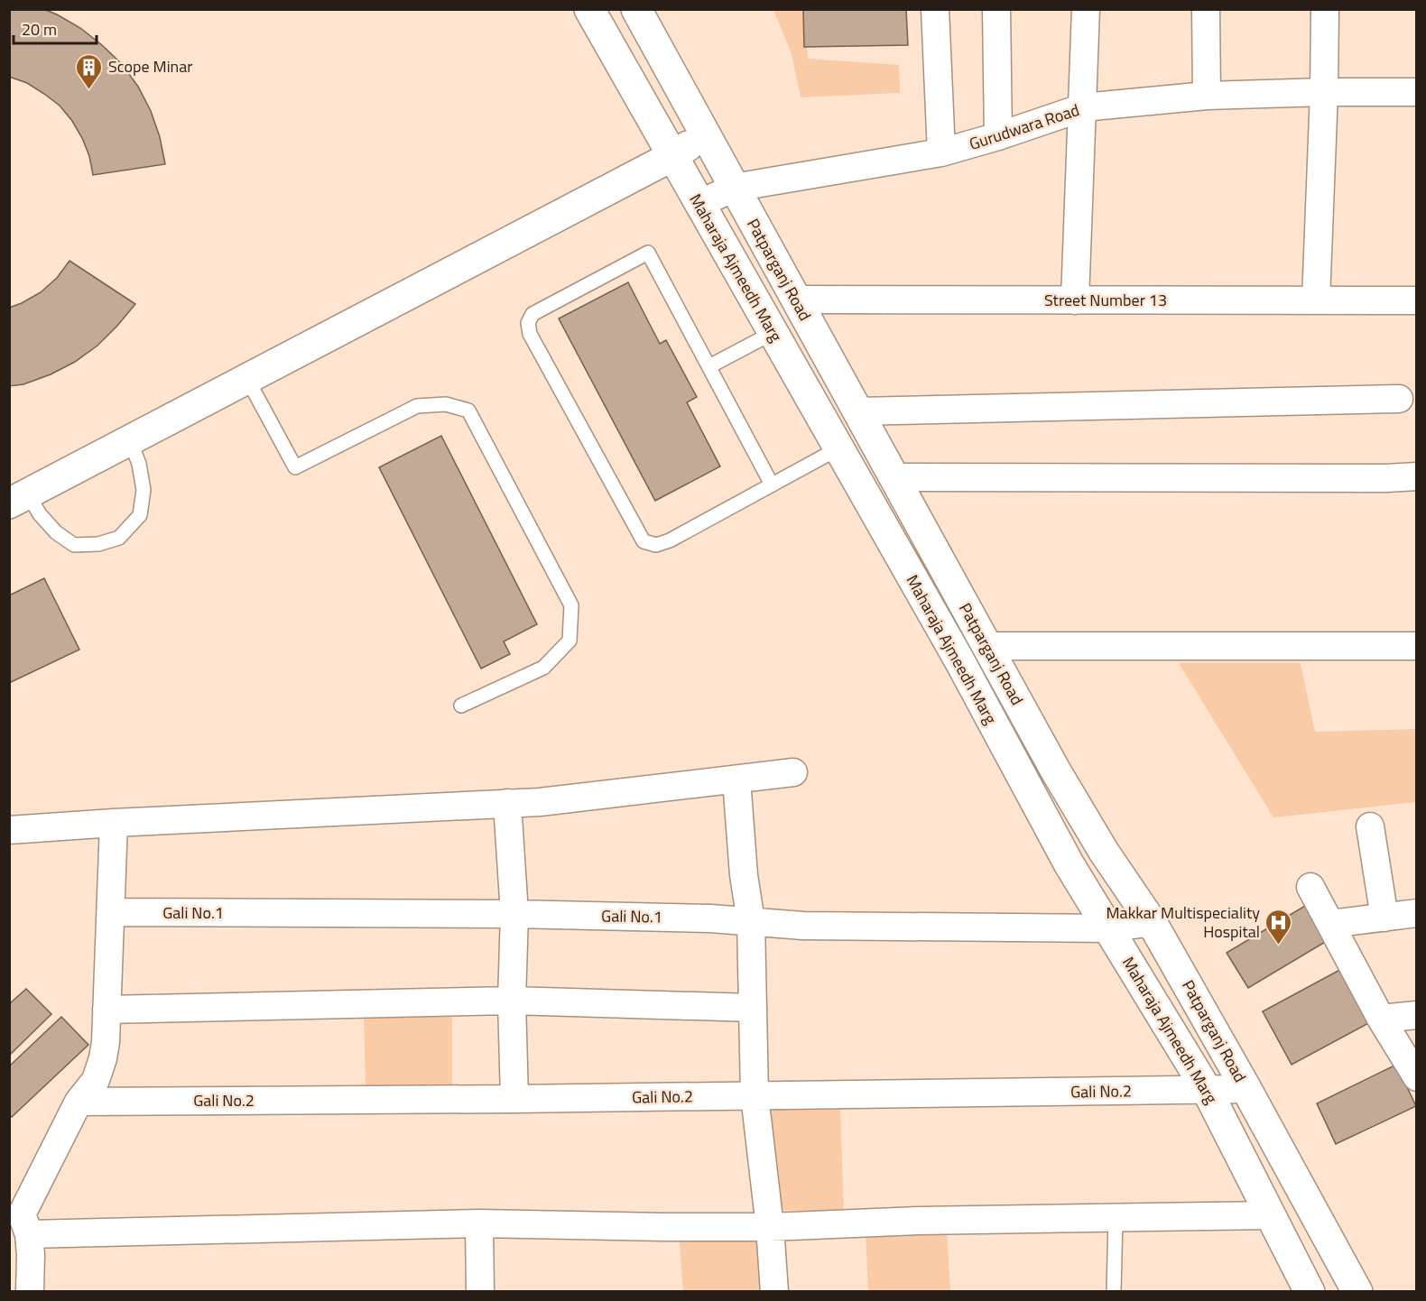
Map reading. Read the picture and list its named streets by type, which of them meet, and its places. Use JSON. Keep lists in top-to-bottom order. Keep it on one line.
{"streets":{"main road":["Maharaja Ajmeedh Marg","Patparganj Road"],"street":["Gurudwara Road","Street Number 13","Gali No.1","Gali No.2"]},"crossings":[["Gurudwara Road","Maharaja Ajmeedh Marg"],["Gurudwara Road","Patparganj Road"],["Maharaja Ajmeedh Marg","Gali No.1"],["Maharaja Ajmeedh Marg","Gali No.2"],["Patparganj Road","Street Number 13"],["Patparganj Road","Gali No.1"],["Patparganj Road","Gali No.2"]],"places":{"building":["Scope Minar"],"hospital":["Makkar Multispeciality Hospital"]},"scale_bar":"20 m"}
